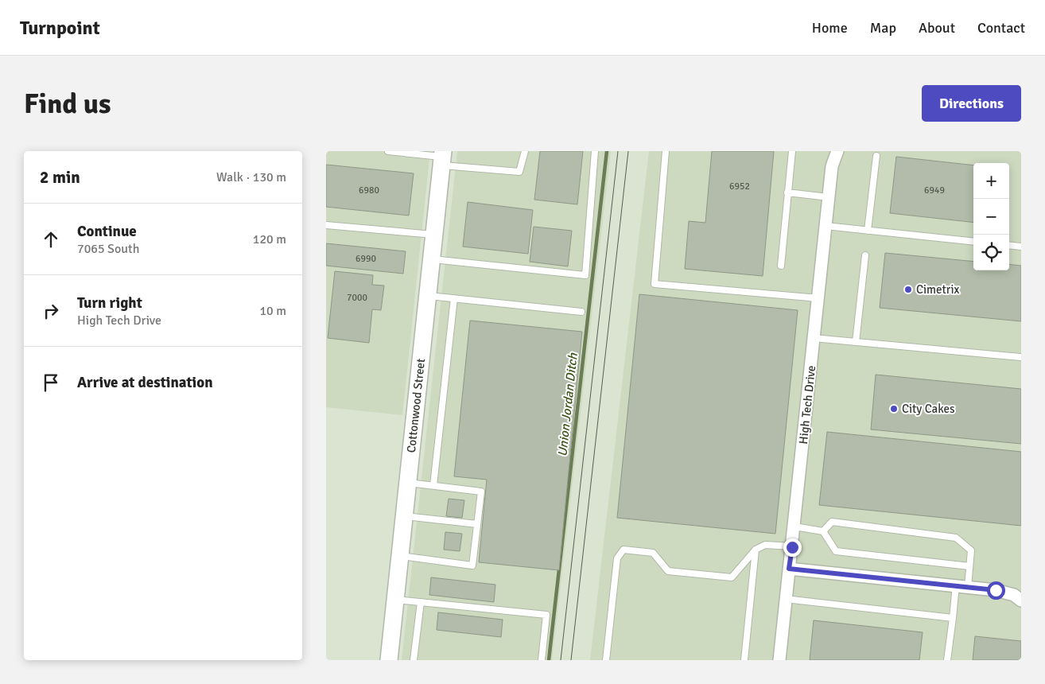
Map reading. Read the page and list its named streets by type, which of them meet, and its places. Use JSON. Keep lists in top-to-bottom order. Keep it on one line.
{"streets":{"street":["High Tech Drive","Cottonwood Street"]},"water":["Union Jordan Ditch"],"places":["Cimetrix","City Cakes"],"house_numbers":["6952","6980","6949","6990","7000"],"page":{"header":"Turnpoint","nav":["Home","Map","About","Contact"],"buttons":"Directions","title":"Find us","heading":["2 min","Walk · 130 m"],"map_buttons":["+","−"],"list":[["Continue","7065 South","120 m"],["Turn right","High Tech Drive","10 m"],"Arrive at destination"]}}
